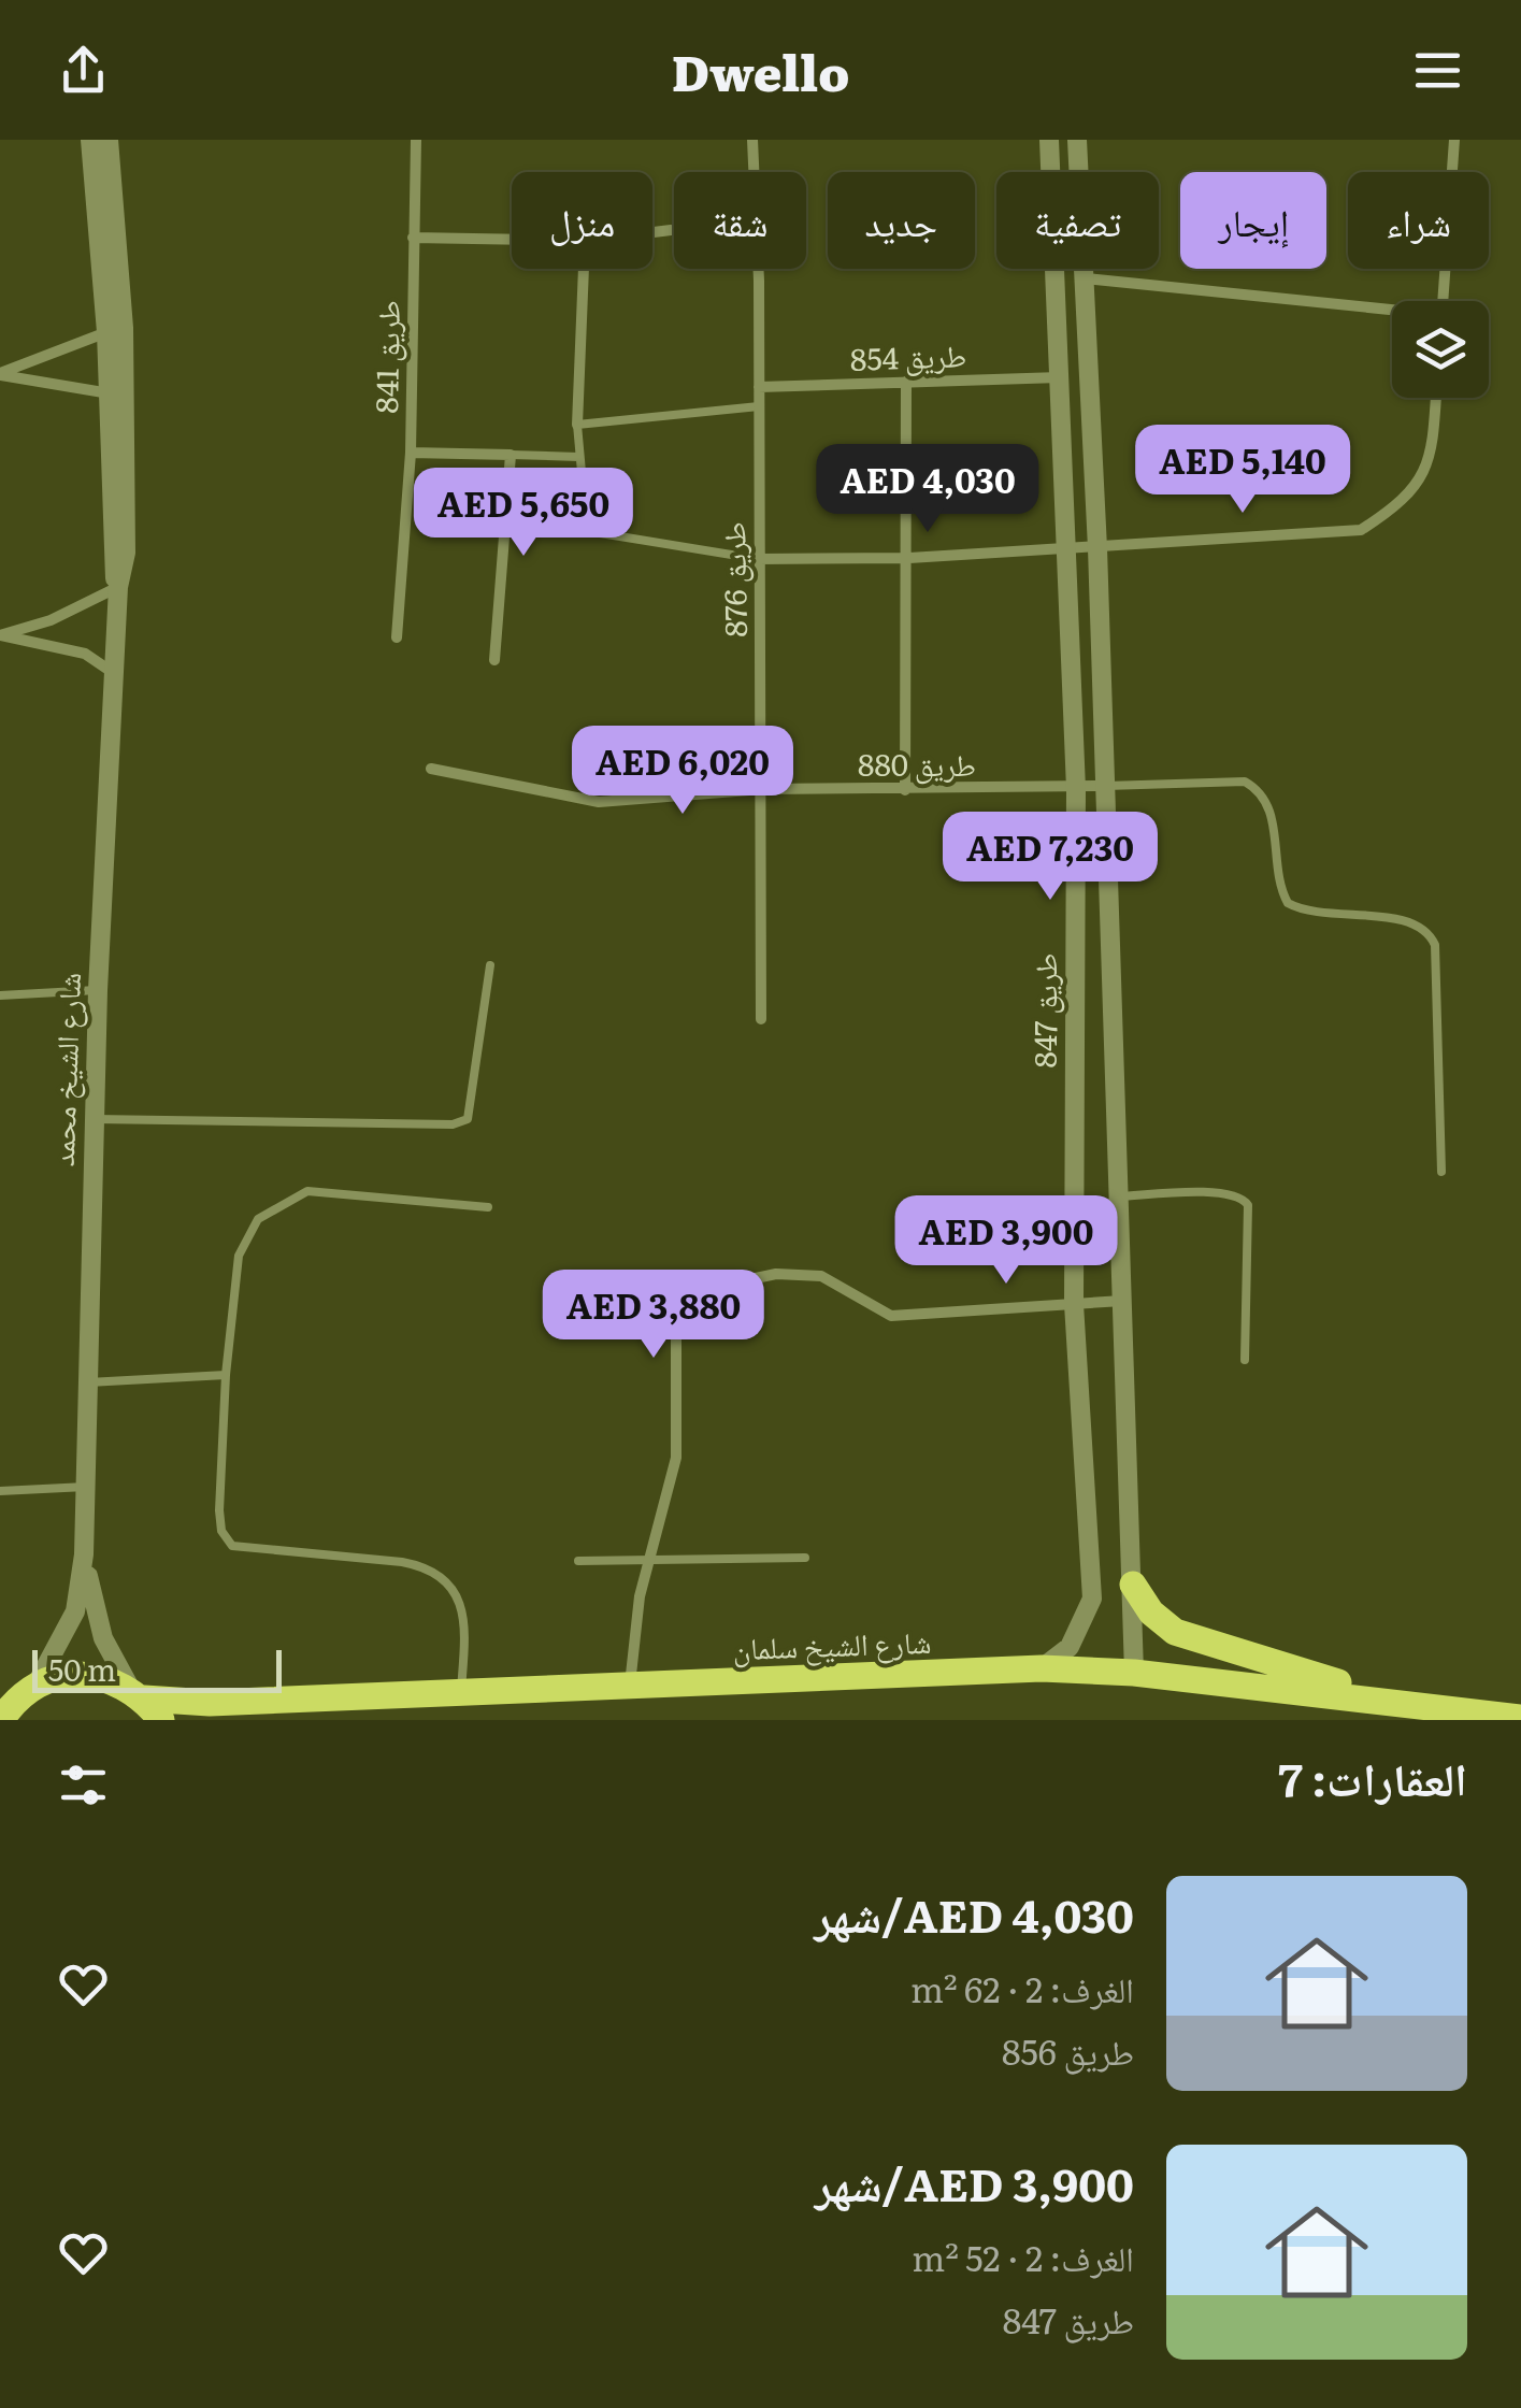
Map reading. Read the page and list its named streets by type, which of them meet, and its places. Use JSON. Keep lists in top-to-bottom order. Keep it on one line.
{"streets":{"main road":["شارع الشيخ سلمان"],"street":["طريق 841","طريق 854","طريق 876","طريق 880","طريق 847","شارع الشيخ محمد"]},"crossings":[["طريق 854","طريق 876"],["طريق 854","طريق 847"],["طريق 876","طريق 880"],["طريق 880","طريق 847"],["طريق 847","شارع الشيخ سلمان"],["شارع الشيخ محمد","شارع الشيخ سلمان"]],"scale_bar":"50 m","page":{"header":"Dwello","chip":["شراء","إيجار","تصفية","جديد","شقة","منزل"],"price":["AED 5,140","AED 4,030","AED 5,650","AED 6,020","AED 7,230","AED 3,900","AED 3,880"],"scale":"50 m","heading":"العقارات: 7","list":[{"name":"AED 4,030/شهر","note":"الغرف: 2 · 62 m² · طريق 856"},{"name":"AED 3,900/شهر","note":"الغرف: 2 · 52 m² · طريق 847"}]}}
